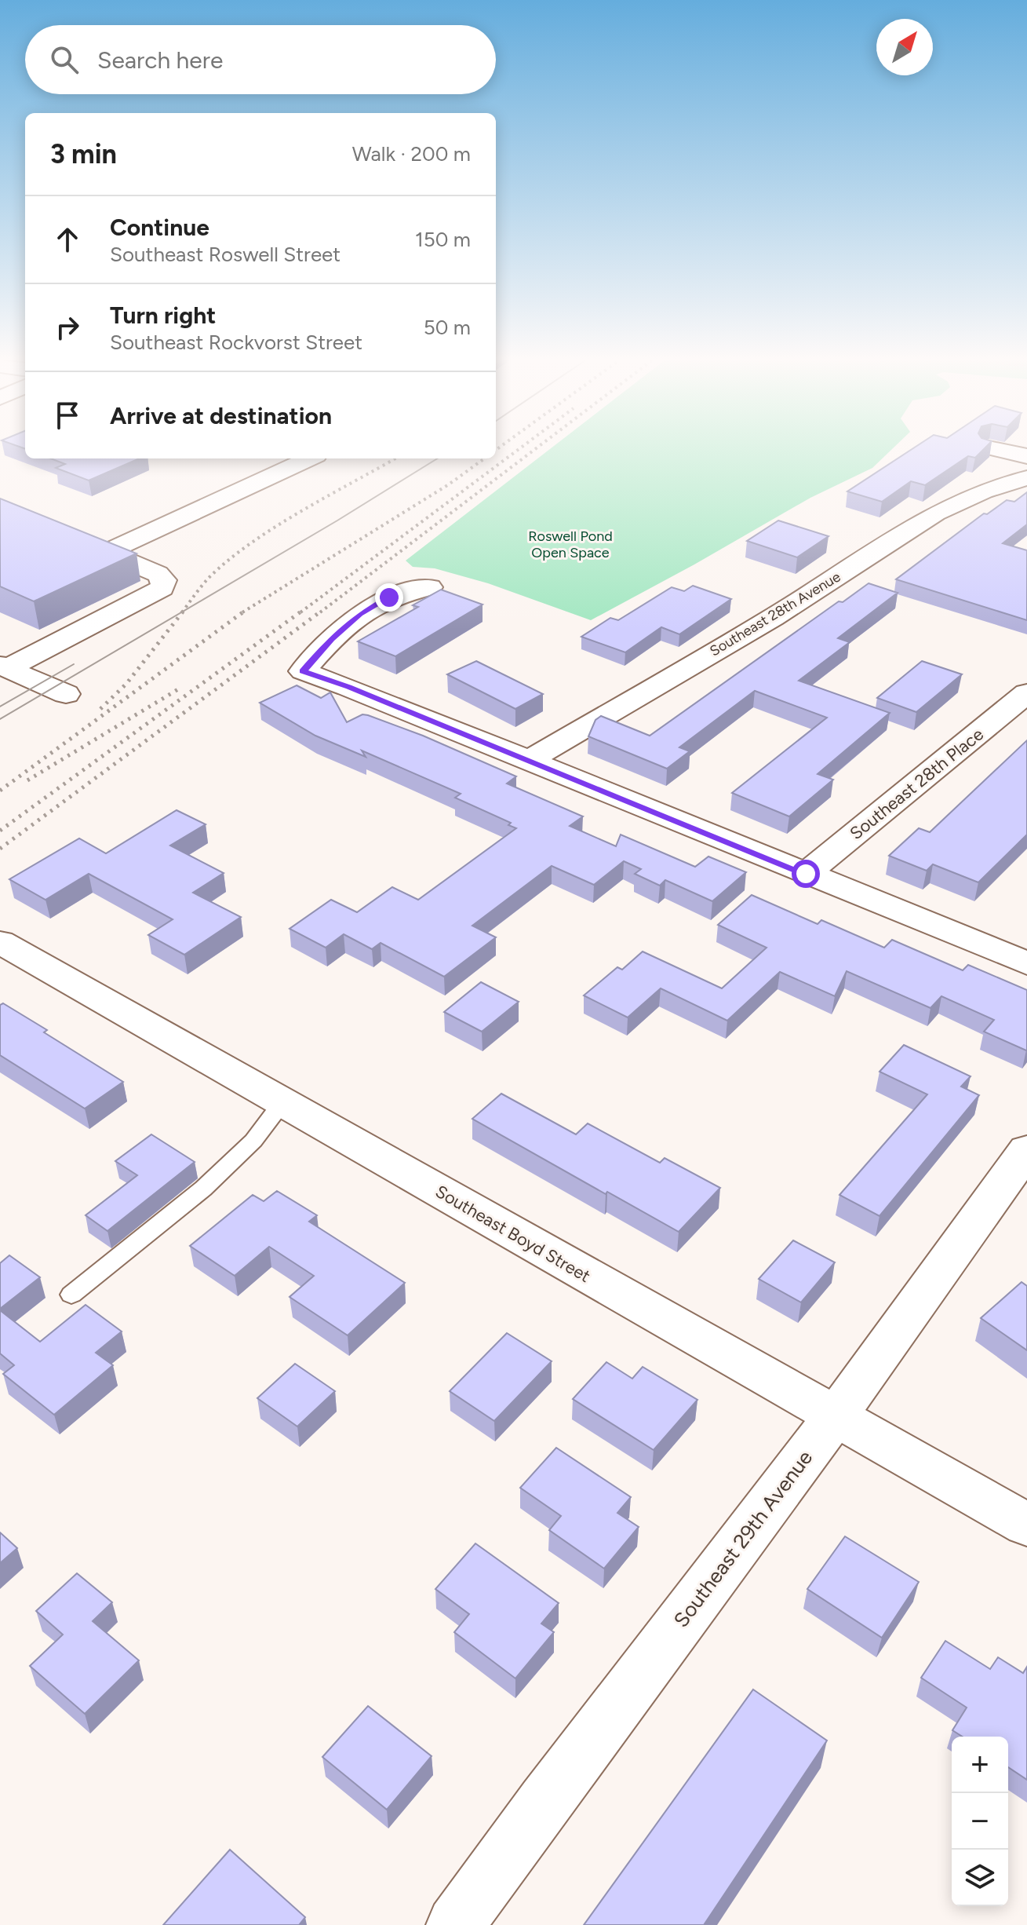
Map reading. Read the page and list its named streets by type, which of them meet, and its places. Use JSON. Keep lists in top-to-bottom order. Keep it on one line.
{"streets":{"street":["Southeast 28th Avenue","Southeast 28th Place","Southeast Boyd Street","Southeast 29th Avenue"]},"crossings":[["Southeast Boyd Street","Southeast 29th Avenue"]],"parks":["Roswell Pond Open Space"],"north":"top right","page":{"search":"Search here","heading":["3 min","Walk · 200 m"],"list":[["Continue","Southeast Roswell Street","150 m"],["Turn right","Southeast Rockvorst Street","50 m"],"Arrive at destination"],"map_buttons":["+","−"]}}
